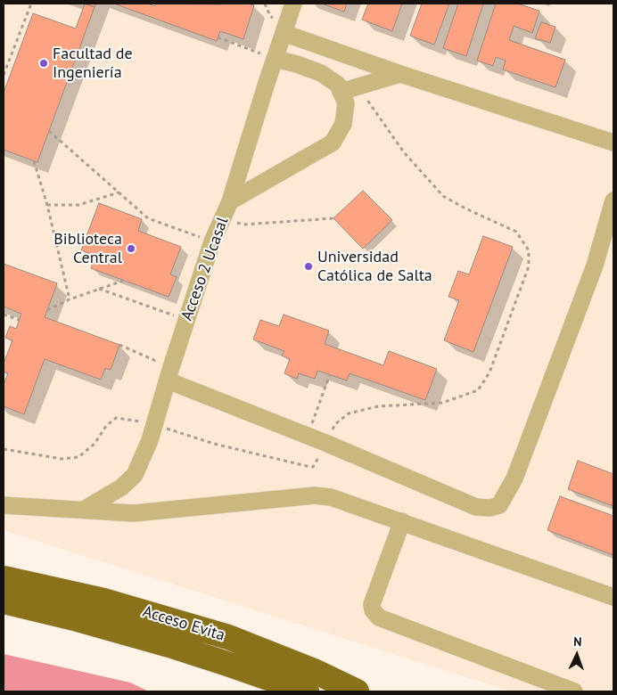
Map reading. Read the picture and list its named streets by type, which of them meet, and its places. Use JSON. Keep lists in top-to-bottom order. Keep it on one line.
{"streets":{"highway":["Acceso Evita"],"street":["Acceso 2 Ucasal"]},"places":["Facultad de Ingeniería","Biblioteca Central","Universidad Católica de Salta"],"north":"top"}
